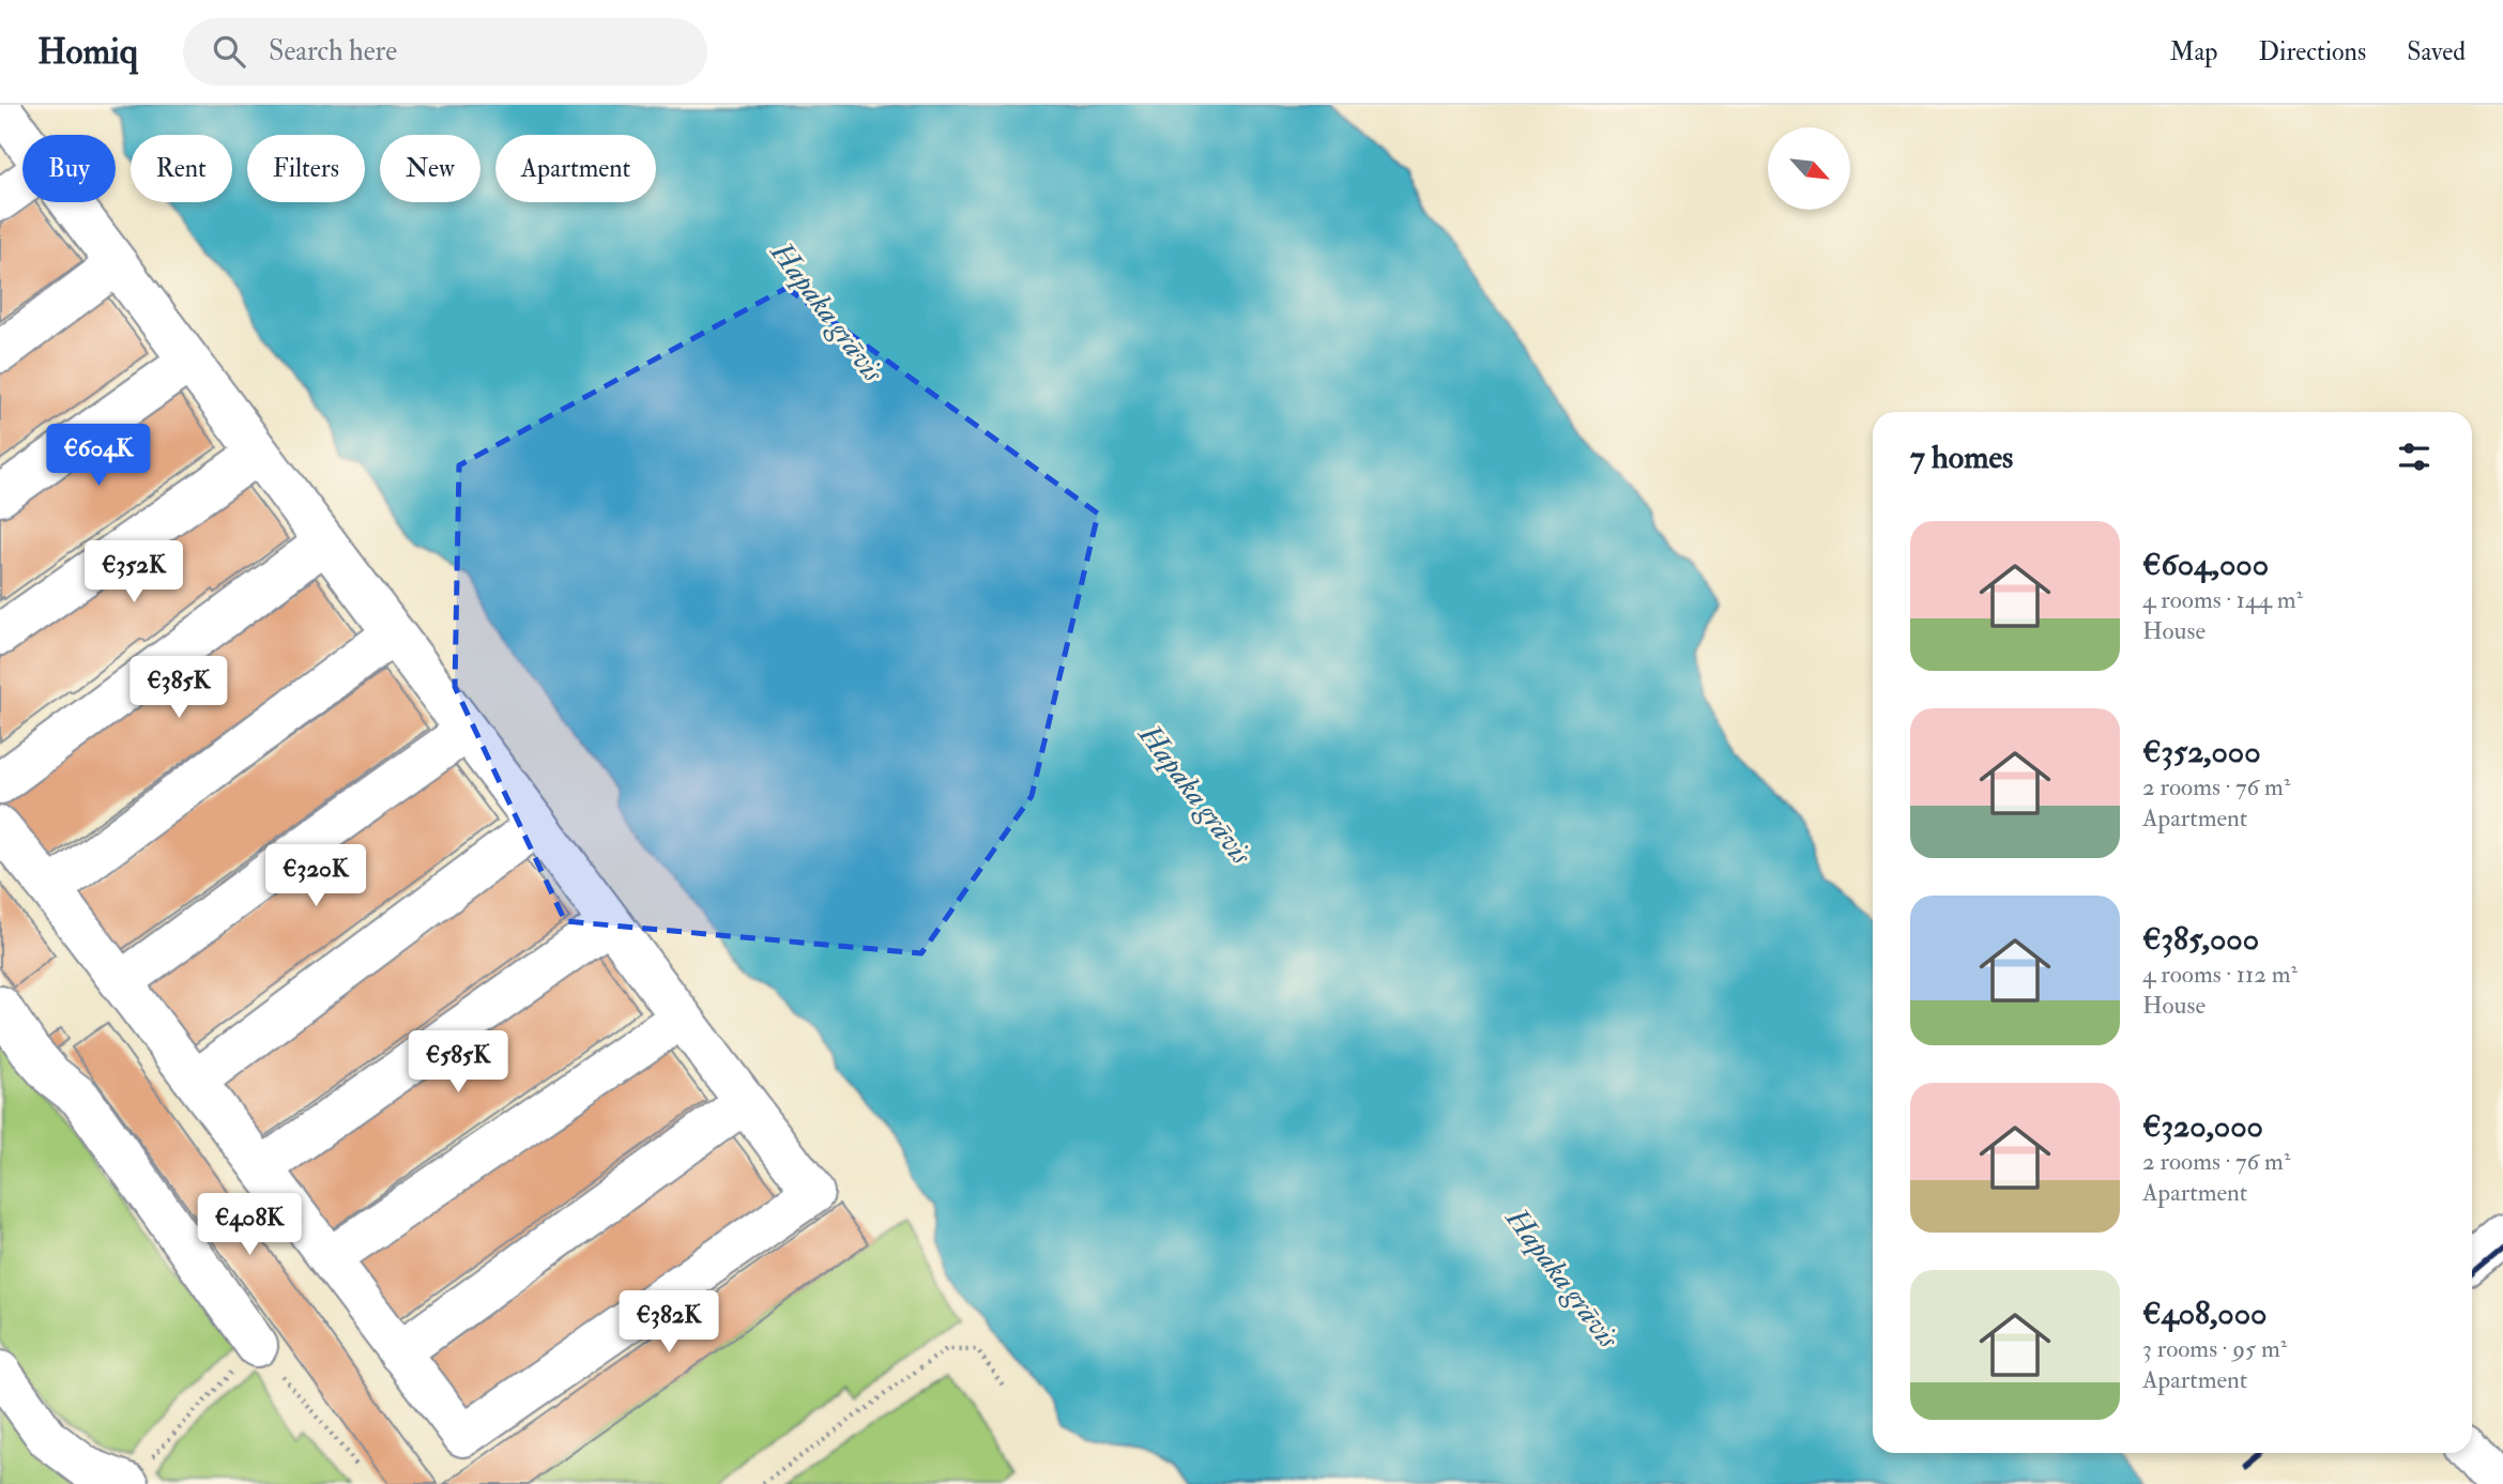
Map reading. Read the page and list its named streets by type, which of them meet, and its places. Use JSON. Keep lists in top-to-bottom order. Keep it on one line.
{"water":["Hapaka grāvis"],"north":"bottom right","page":{"header":"Homiq","search":"Search here","nav":["Map","Directions","Saved"],"chip":["Buy","Rent","Filters","New","Apartment"],"heading":"7 homes","price":["€604K","€352K","€385K","€320K","€585K","€408K","€382K"],"list":[{"name":"€604,000","note":"4 rooms · 144 m² · House"},{"name":"€352,000","note":"2 rooms · 76 m² · Apartment"},{"name":"€385,000","note":"4 rooms · 112 m² · House"},{"name":"€320,000","note":"2 rooms · 76 m² · Apartment"},{"name":"€408,000","note":"3 rooms · 95 m² · Apartment"}]}}
